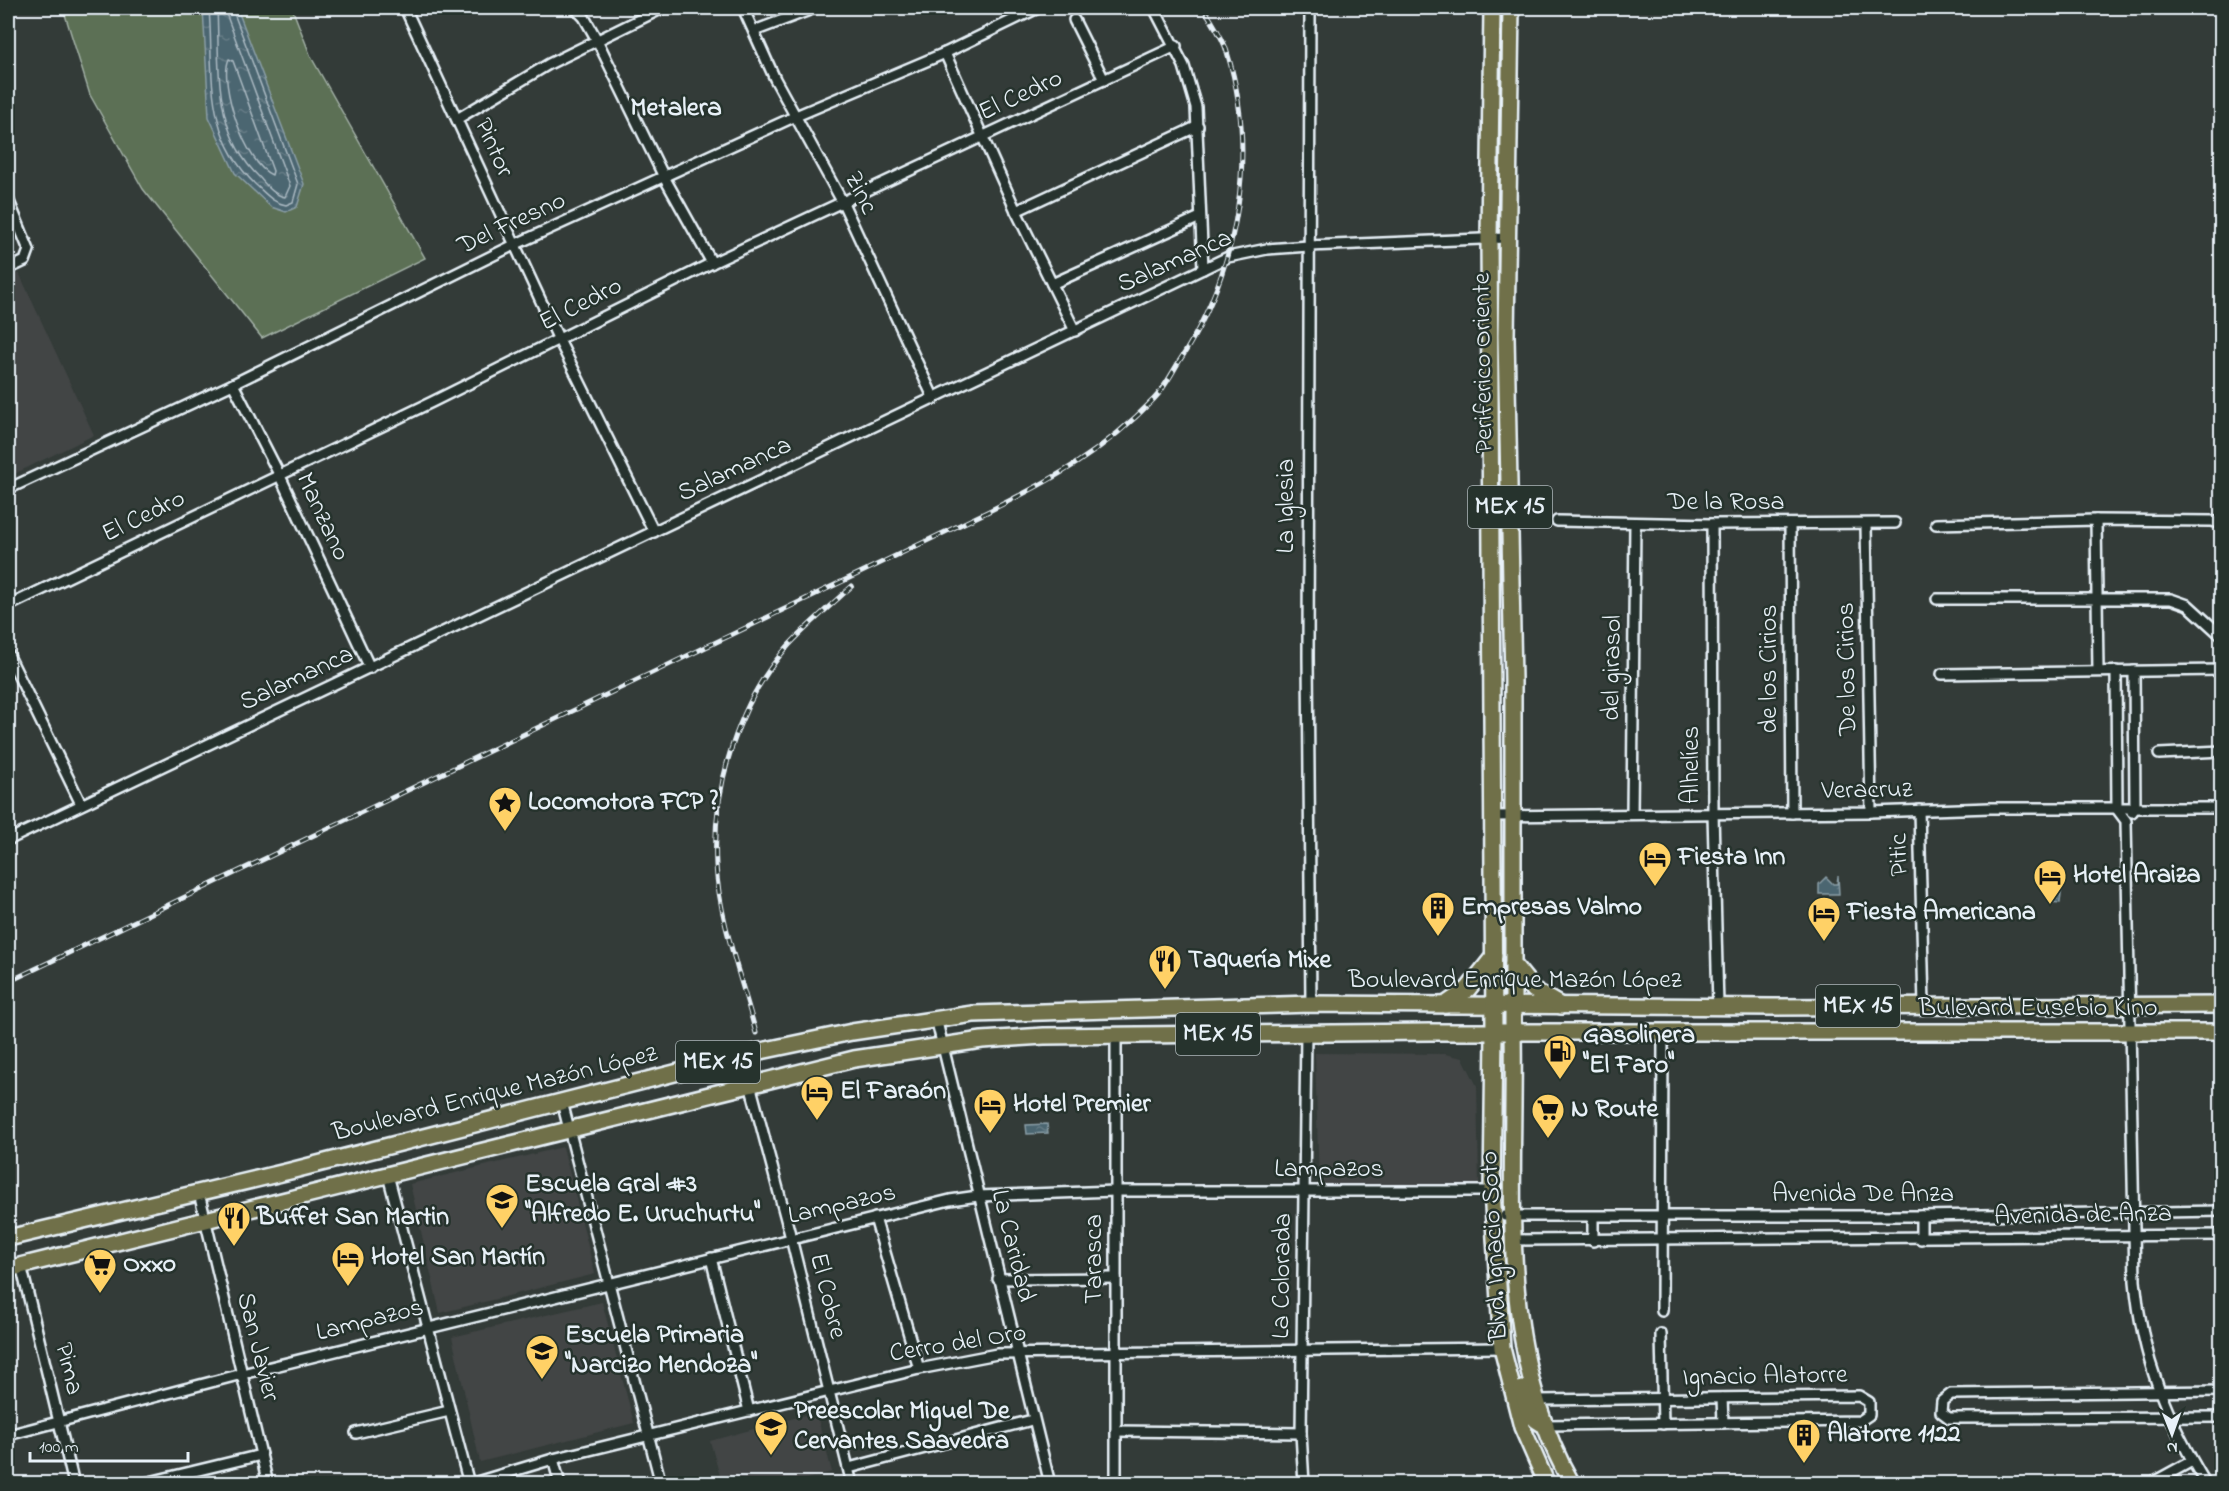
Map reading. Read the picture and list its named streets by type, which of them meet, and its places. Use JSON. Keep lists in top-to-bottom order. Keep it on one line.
{"streets":{"main road":["Periferico Oriente","MEX 15","Boulevard Enrique Mazón López","Bulevard Eusebio Kino","Blvd. Ignacio Soto"],"street":["El Cedro","Pintor","Zinc","Del Fresno","Salamanca","De la Rosa","La Iglesia","Manzano","del girasol","de los Cirios","De los Cirios","Alhelíes","Veracruz","Pitic","Lampazos","Avenida De Anza","Avenida de Anza","La Caridad","Tarasca","La Colorada","El Cobre","Cerro del Oro","San Javier","Pima","Ignacio Alatorre"]},"crossings":[["El Cedro","Pintor"],["El Cedro","Zinc"],["El Cedro","Manzano"],["Pintor","Del Fresno"],["Pintor","Salamanca"],["Zinc","Del Fresno"],["Zinc","Salamanca"],["Del Fresno","Manzano"],["Salamanca","Periferico Oriente"],["Salamanca","La Iglesia"],["Salamanca","Manzano"],["Periferico Oriente","Veracruz"],["Periferico Oriente","Boulevard Enrique Mazón López"],["Periferico Oriente","Blvd. Ignacio Soto"],["De la Rosa","del girasol"],["De la Rosa","de los Cirios"],["De la Rosa","De los Cirios"],["De la Rosa","Alhelíes"],["La Iglesia","Boulevard Enrique Mazón López"],["del girasol","Veracruz"],["de los Cirios","Veracruz"],["De los Cirios","Veracruz"],["Alhelíes","Veracruz"],["Alhelíes","Boulevard Enrique Mazón López"],["Veracruz","Pitic"],["Pitic","Boulevard Enrique Mazón López"],["Boulevard Enrique Mazón López","Bulevard Eusebio Kino"],["Boulevard Enrique Mazón López","La Caridad"],["Boulevard Enrique Mazón López","Blvd. Ignacio Soto"],["Boulevard Enrique Mazón López","Tarasca"],["Boulevard Enrique Mazón López","La Colorada"],["Boulevard Enrique Mazón López","El Cobre"],["Boulevard Enrique Mazón López","San Javier"],["Boulevard Enrique Mazón López","Pima"],["Bulevard Eusebio Kino","Blvd. Ignacio Soto"],["Lampazos","La Caridad"],["Lampazos","Blvd. Ignacio Soto"],["Lampazos","Tarasca"],["Lampazos","La Colorada"],["Lampazos","El Cobre"],["Lampazos","San Javier"],["Lampazos","Pima"],["Avenida De Anza","Blvd. Ignacio Soto"],["Avenida de Anza","Blvd. Ignacio Soto"],["La Caridad","Cerro del Oro"],["Blvd. Ignacio Soto","Cerro del Oro"],["Blvd. Ignacio Soto","Ignacio Alatorre"],["Tarasca","Cerro del Oro"],["La Colorada","Cerro del Oro"],["El Cobre","Cerro del Oro"]],"districts":["Metalera"],"places":{"place":["Locomotora FCP ?"],"hotel":["Fiesta Inn","Hotel Araiza","Fiesta Americana","El Faraón","Hotel Premier","Hotel San Martín"],"building":["Empresas Valmo","Alatorre 1122"],"restaurant":["Taquería Mixe","Buffet San Martin"],"fuel station":["Gasolinera \"El Faro\""],"supermarket":["N Route","Oxxo"],"school or university":["Escuela Gral #3 \"Alfredo E. Uruchurtu\"","Escuela Primaria \"Narcizo Mendoza\"","Preescolar Miguel De Cervantes Saavedra"]},"scale_bar":"100 m","north":"bottom"}
